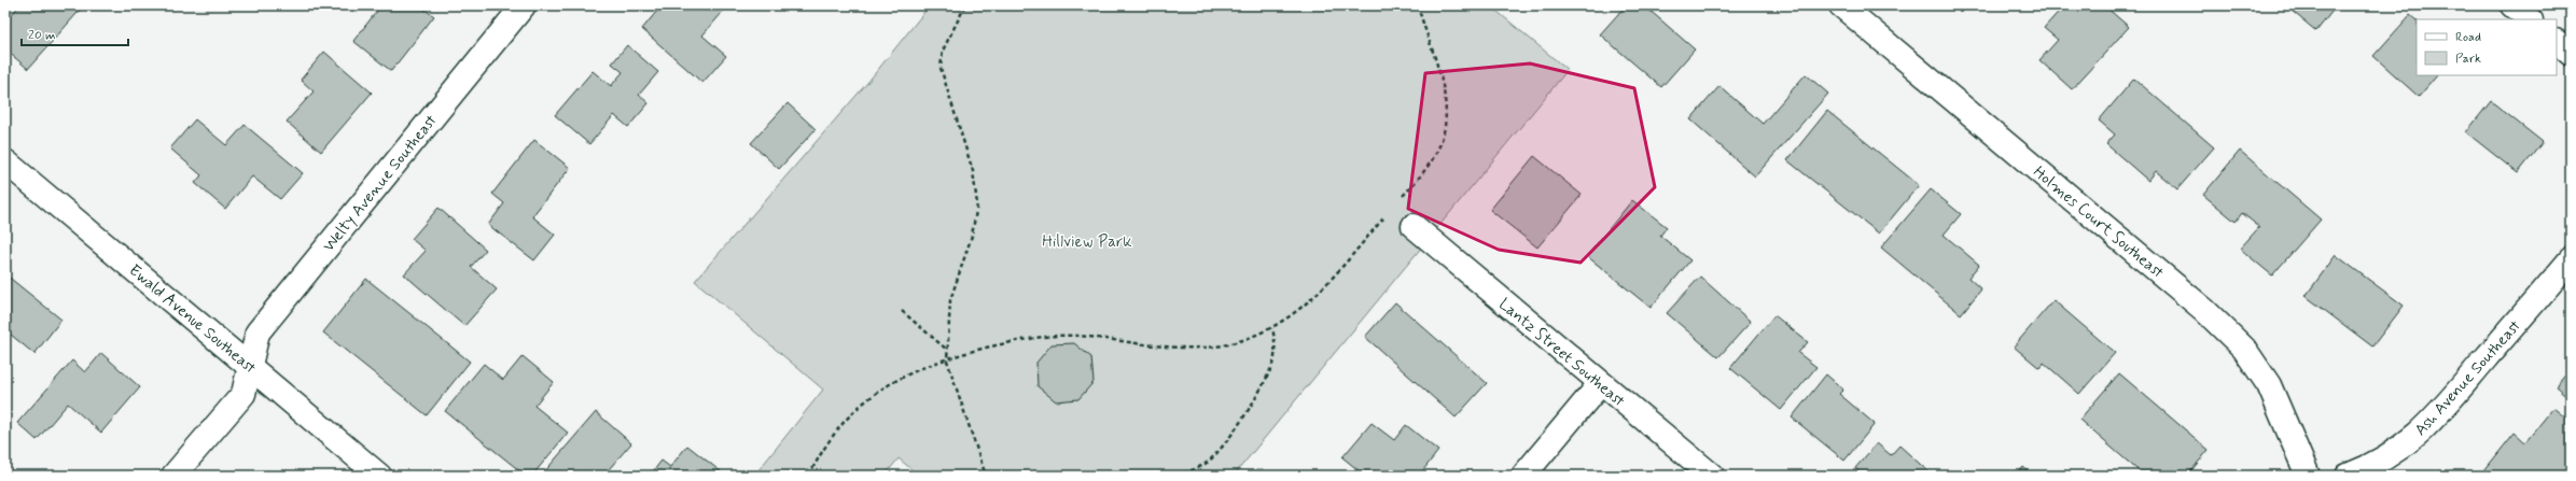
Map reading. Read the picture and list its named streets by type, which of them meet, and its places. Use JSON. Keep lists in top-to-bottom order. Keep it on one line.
{"streets":{"street":["Welty Avenue Southeast","Holmes Court Southeast","Ewald Avenue Southeast","Lantz Street Southeast","Ash Avenue Southeast"]},"crossings":[["Welty Avenue Southeast","Ewald Avenue Southeast"]],"parks":["Hillview Park"],"legend":["Road","Park"],"scale_bar":"20 m"}
